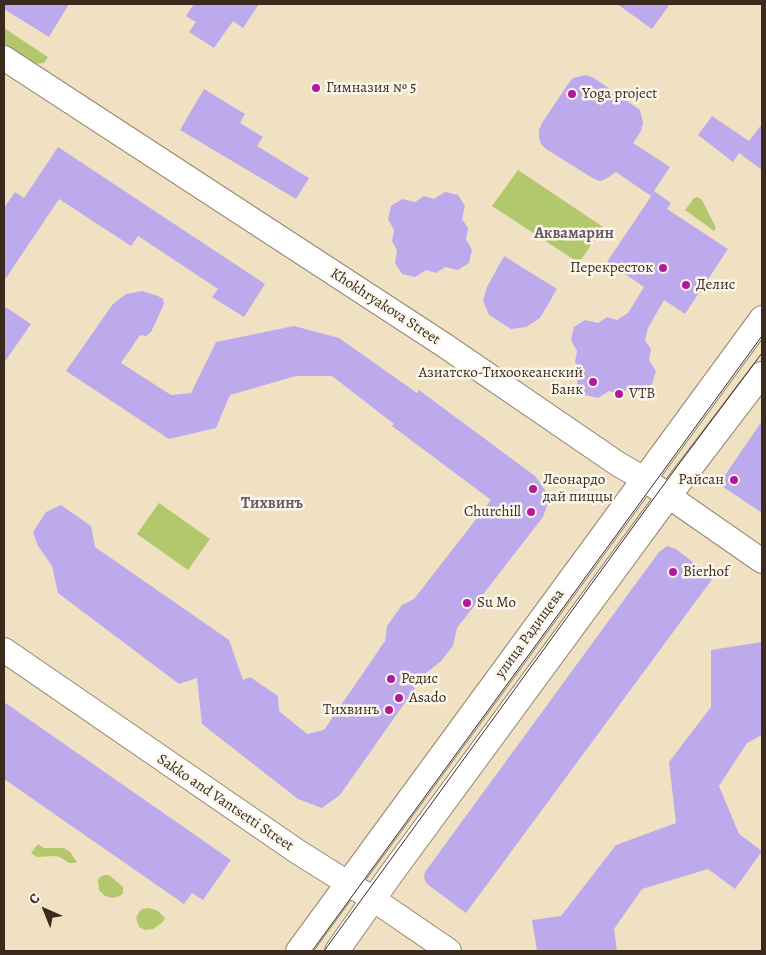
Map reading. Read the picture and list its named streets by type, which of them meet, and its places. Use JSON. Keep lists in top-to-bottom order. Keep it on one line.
{"streets":{"street":["Khokhryakova Street","улица Радищева","Sakko and Vantsetti Street"]},"crossings":[["Khokhryakova Street","улица Радищева"],["улица Радищева","Sakko and Vantsetti Street"]],"districts":["Аквамарин","Тихвинъ"],"places":["Гимназия № 5","Yoga projeсt","Перекресток","Делис","Азиатско-Тихоокеанский Банк","VTB","Райсан","Леонардо дай пиццы","Churchill","Bierhof","Su Mo","Редис","Asado","Тихвинъ"],"north":"top left"}
